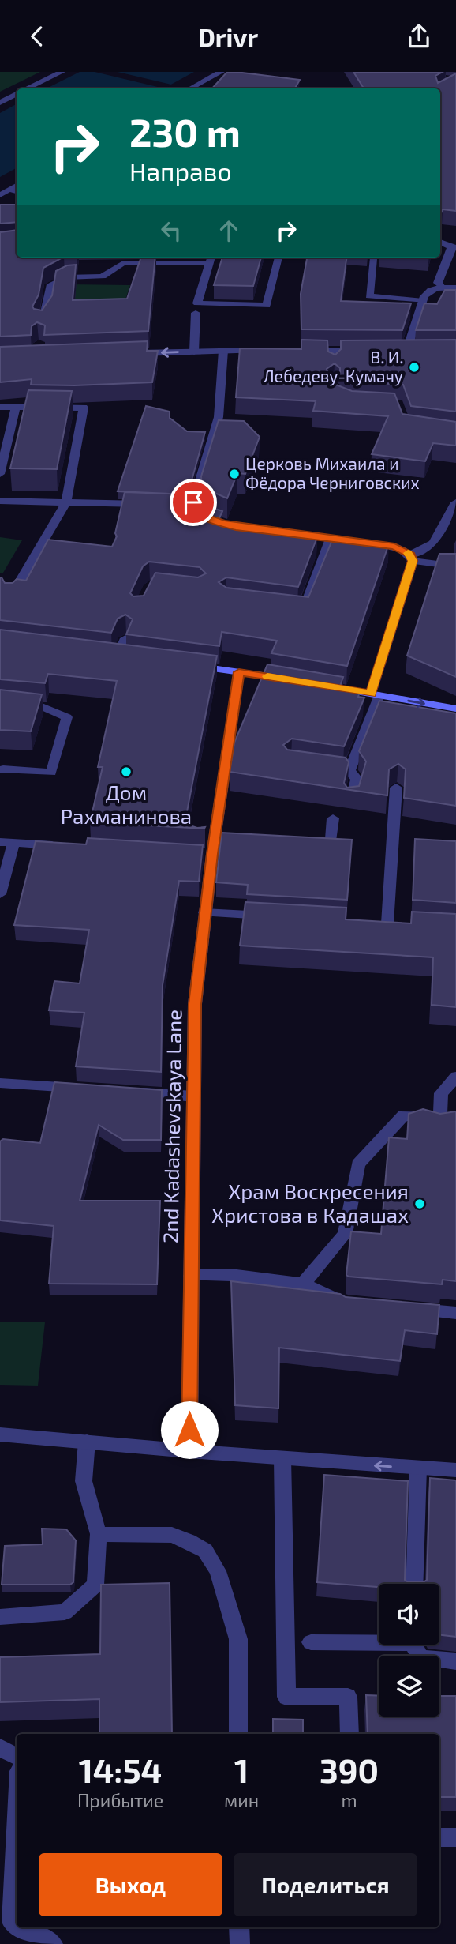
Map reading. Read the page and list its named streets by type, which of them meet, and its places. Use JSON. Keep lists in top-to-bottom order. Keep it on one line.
{"streets":{"street":["2nd Kadashevskaya Lane"]},"places":["В. И. Лебедеву-Кумачу","Церковь Михаила и Фёдора Черниговских","Дом Рахманинова","Храм Воскресения Христова в Кадашах"],"page":{"header":"Drivr","turn":["230 m","Направо"],"eta":["14:54","Прибытие","1","мин","390","m"],"buttons":["Выход","Поделиться"]}}
